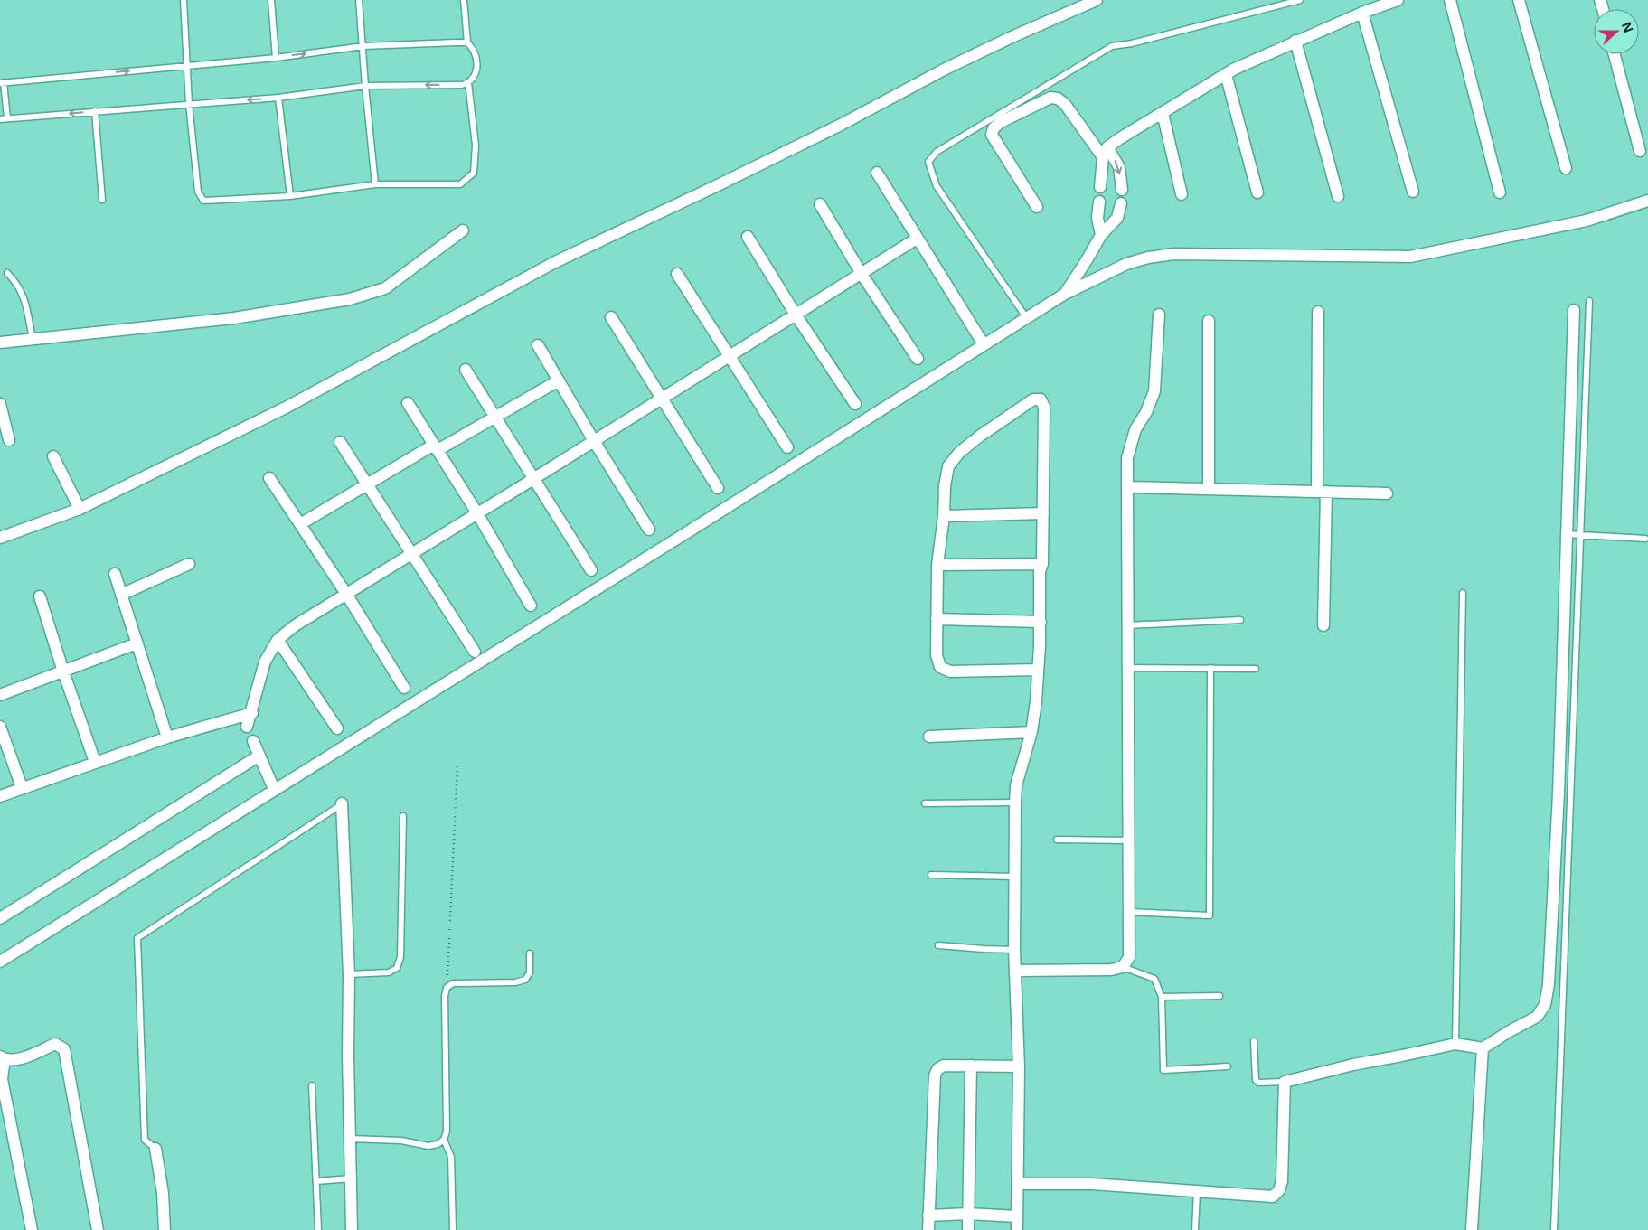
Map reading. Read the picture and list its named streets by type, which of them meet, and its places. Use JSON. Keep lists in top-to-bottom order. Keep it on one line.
{"north":"right"}
